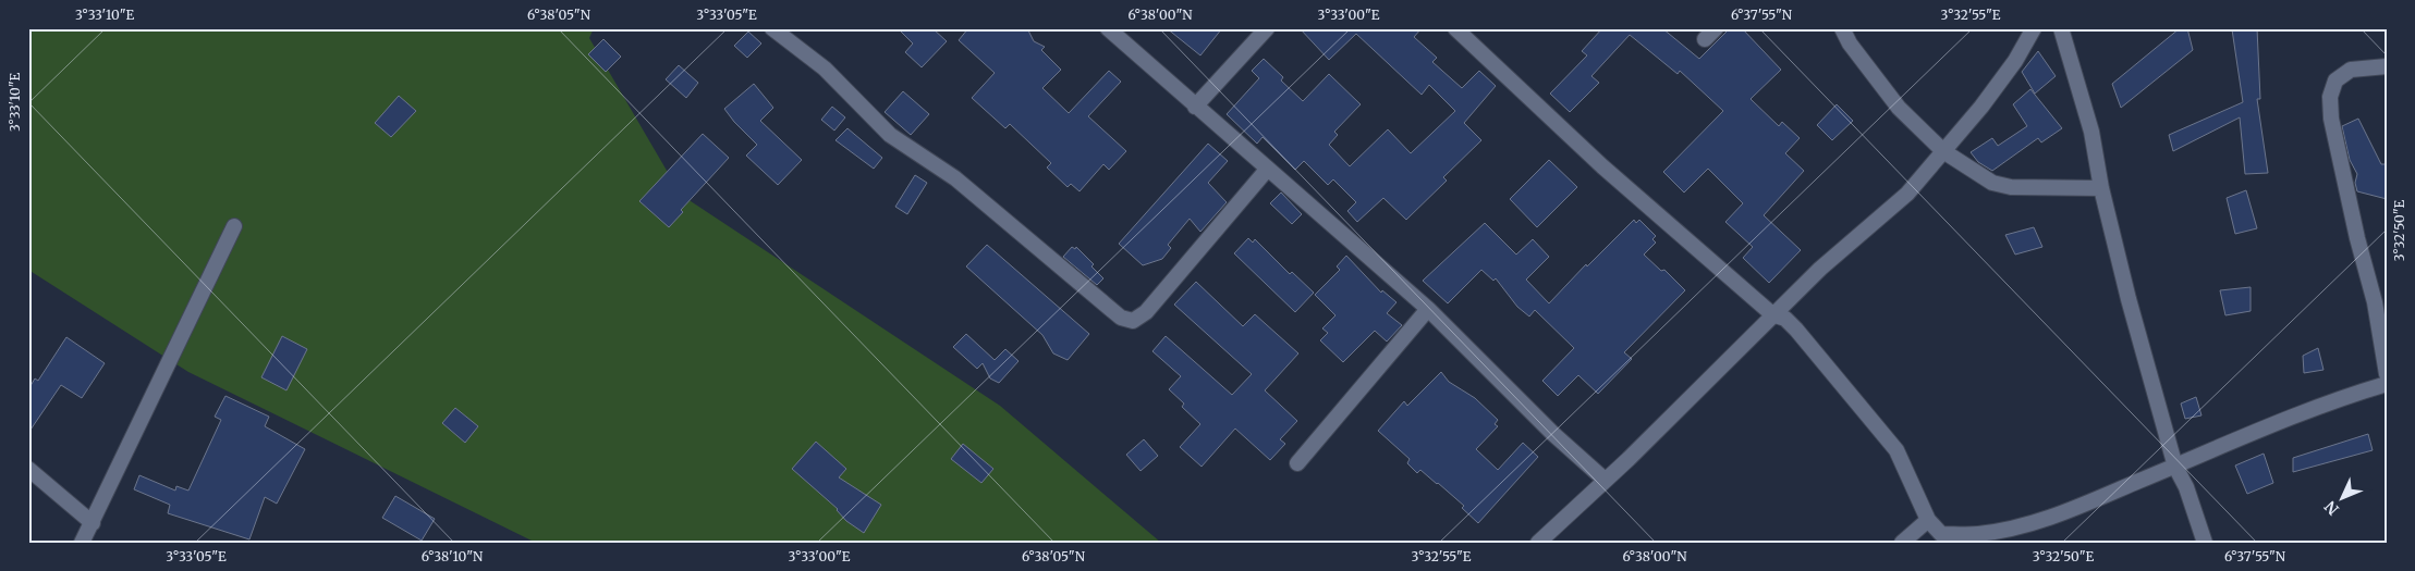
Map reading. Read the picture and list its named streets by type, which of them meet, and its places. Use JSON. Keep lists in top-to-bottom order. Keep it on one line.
{"north":"bottom left","coordinates":["3°33'10\"E","6°38'05\"N","3°33'05\"E","6°38'00\"N","3°33'00\"E","6°37'55\"N","3°32'55\"E","3°32'50\"E","6°38'10\"N"]}
